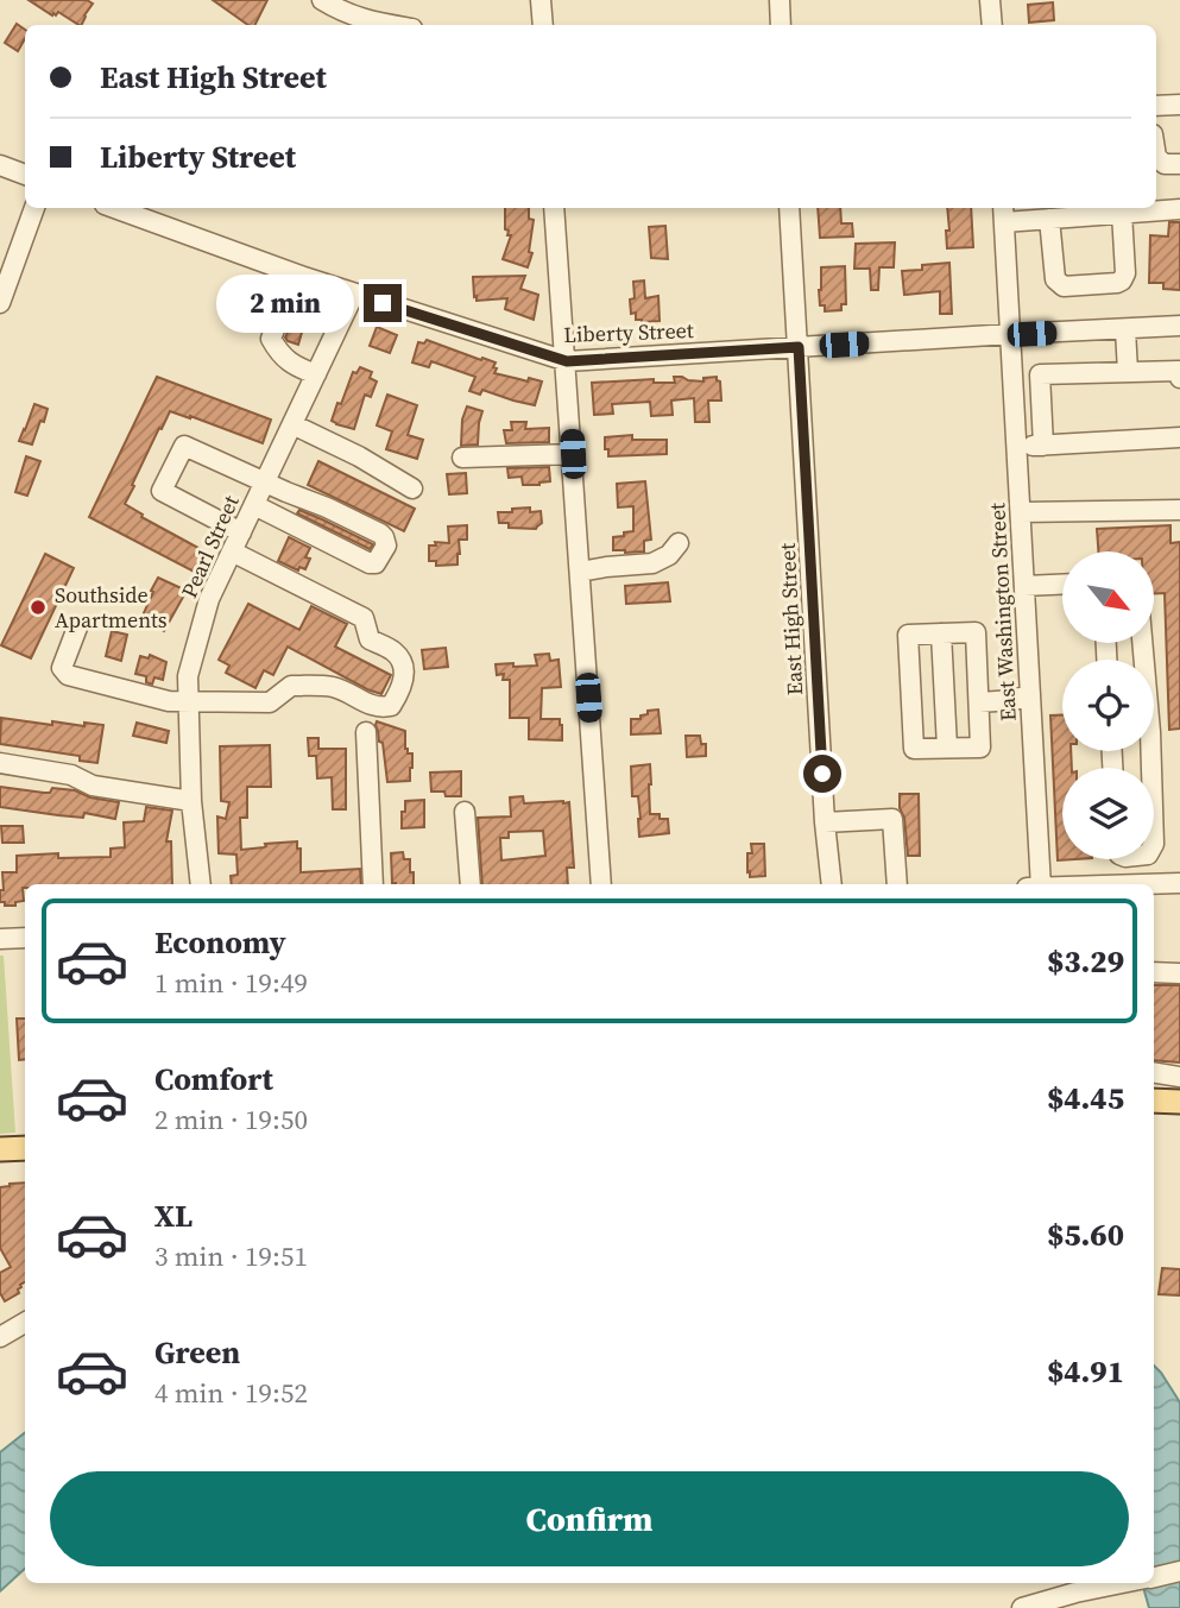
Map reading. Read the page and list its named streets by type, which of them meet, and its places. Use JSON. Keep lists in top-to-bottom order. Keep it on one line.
{"streets":{"street":["Liberty Street","Pearl Street","East Washington Street","East High Street"]},"crossings":[["Liberty Street","Pearl Street"],["Liberty Street","East Washington Street"],["Liberty Street","East High Street"]],"places":["Southside Apartments"],"north":"bottom right","page":{"banner":["East High Street","Liberty Street"],"bubble":"2 min","list":[{"name":"Economy","note":"1 min · 19:49","value":"$3.29"},{"name":"Comfort","note":"2 min · 19:50","value":"$4.45"},{"name":"XL","note":"3 min · 19:51","value":"$5.60"},{"name":"Green","note":"4 min · 19:52","value":"$4.91"}],"buttons":"Confirm"}}
